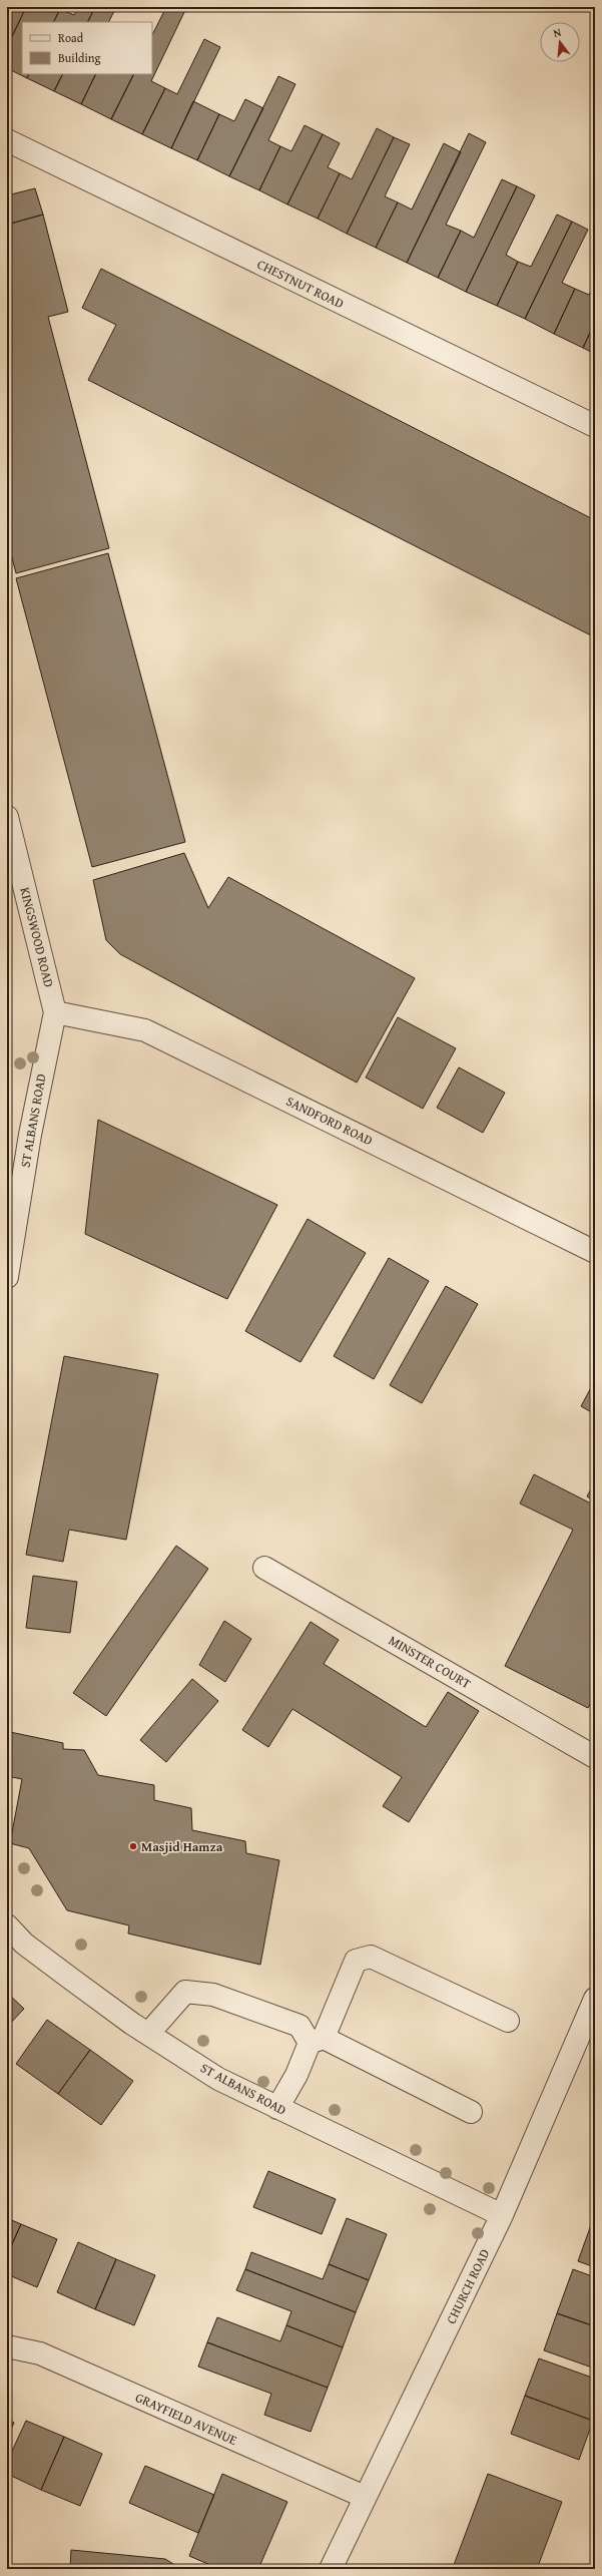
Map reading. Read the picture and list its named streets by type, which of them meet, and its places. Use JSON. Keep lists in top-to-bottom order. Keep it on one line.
{"streets":{"street":["CHESTNUT ROAD","KINGSWOOD ROAD","ST ALBANS ROAD","SANDFORD ROAD","MINSTER COURT","CHURCH ROAD","GRAYFIELD AVENUE"]},"crossings":[["KINGSWOOD ROAD","ST ALBANS ROAD"],["KINGSWOOD ROAD","SANDFORD ROAD"],["ST ALBANS ROAD","SANDFORD ROAD"],["ST ALBANS ROAD","CHURCH ROAD"],["CHURCH ROAD","GRAYFIELD AVENUE"]],"places":["Masjid Hamza"],"legend":["Road","Building"],"north":"top"}
